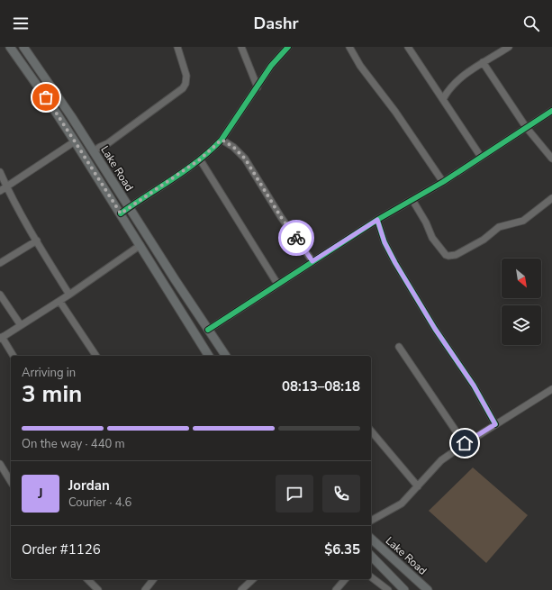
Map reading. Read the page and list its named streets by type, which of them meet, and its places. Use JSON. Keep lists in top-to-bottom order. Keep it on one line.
{"streets":{"main road":["Lake Road"]},"north":"bottom right","page":{"header":"Dashr","heading":["3 min","Arriving in","08:13–08:18"],"panel":["Jordan","Courier · 4.6","Order #1126","$6.35"],"bar":"On the way · 440 m","round":"J"}}
